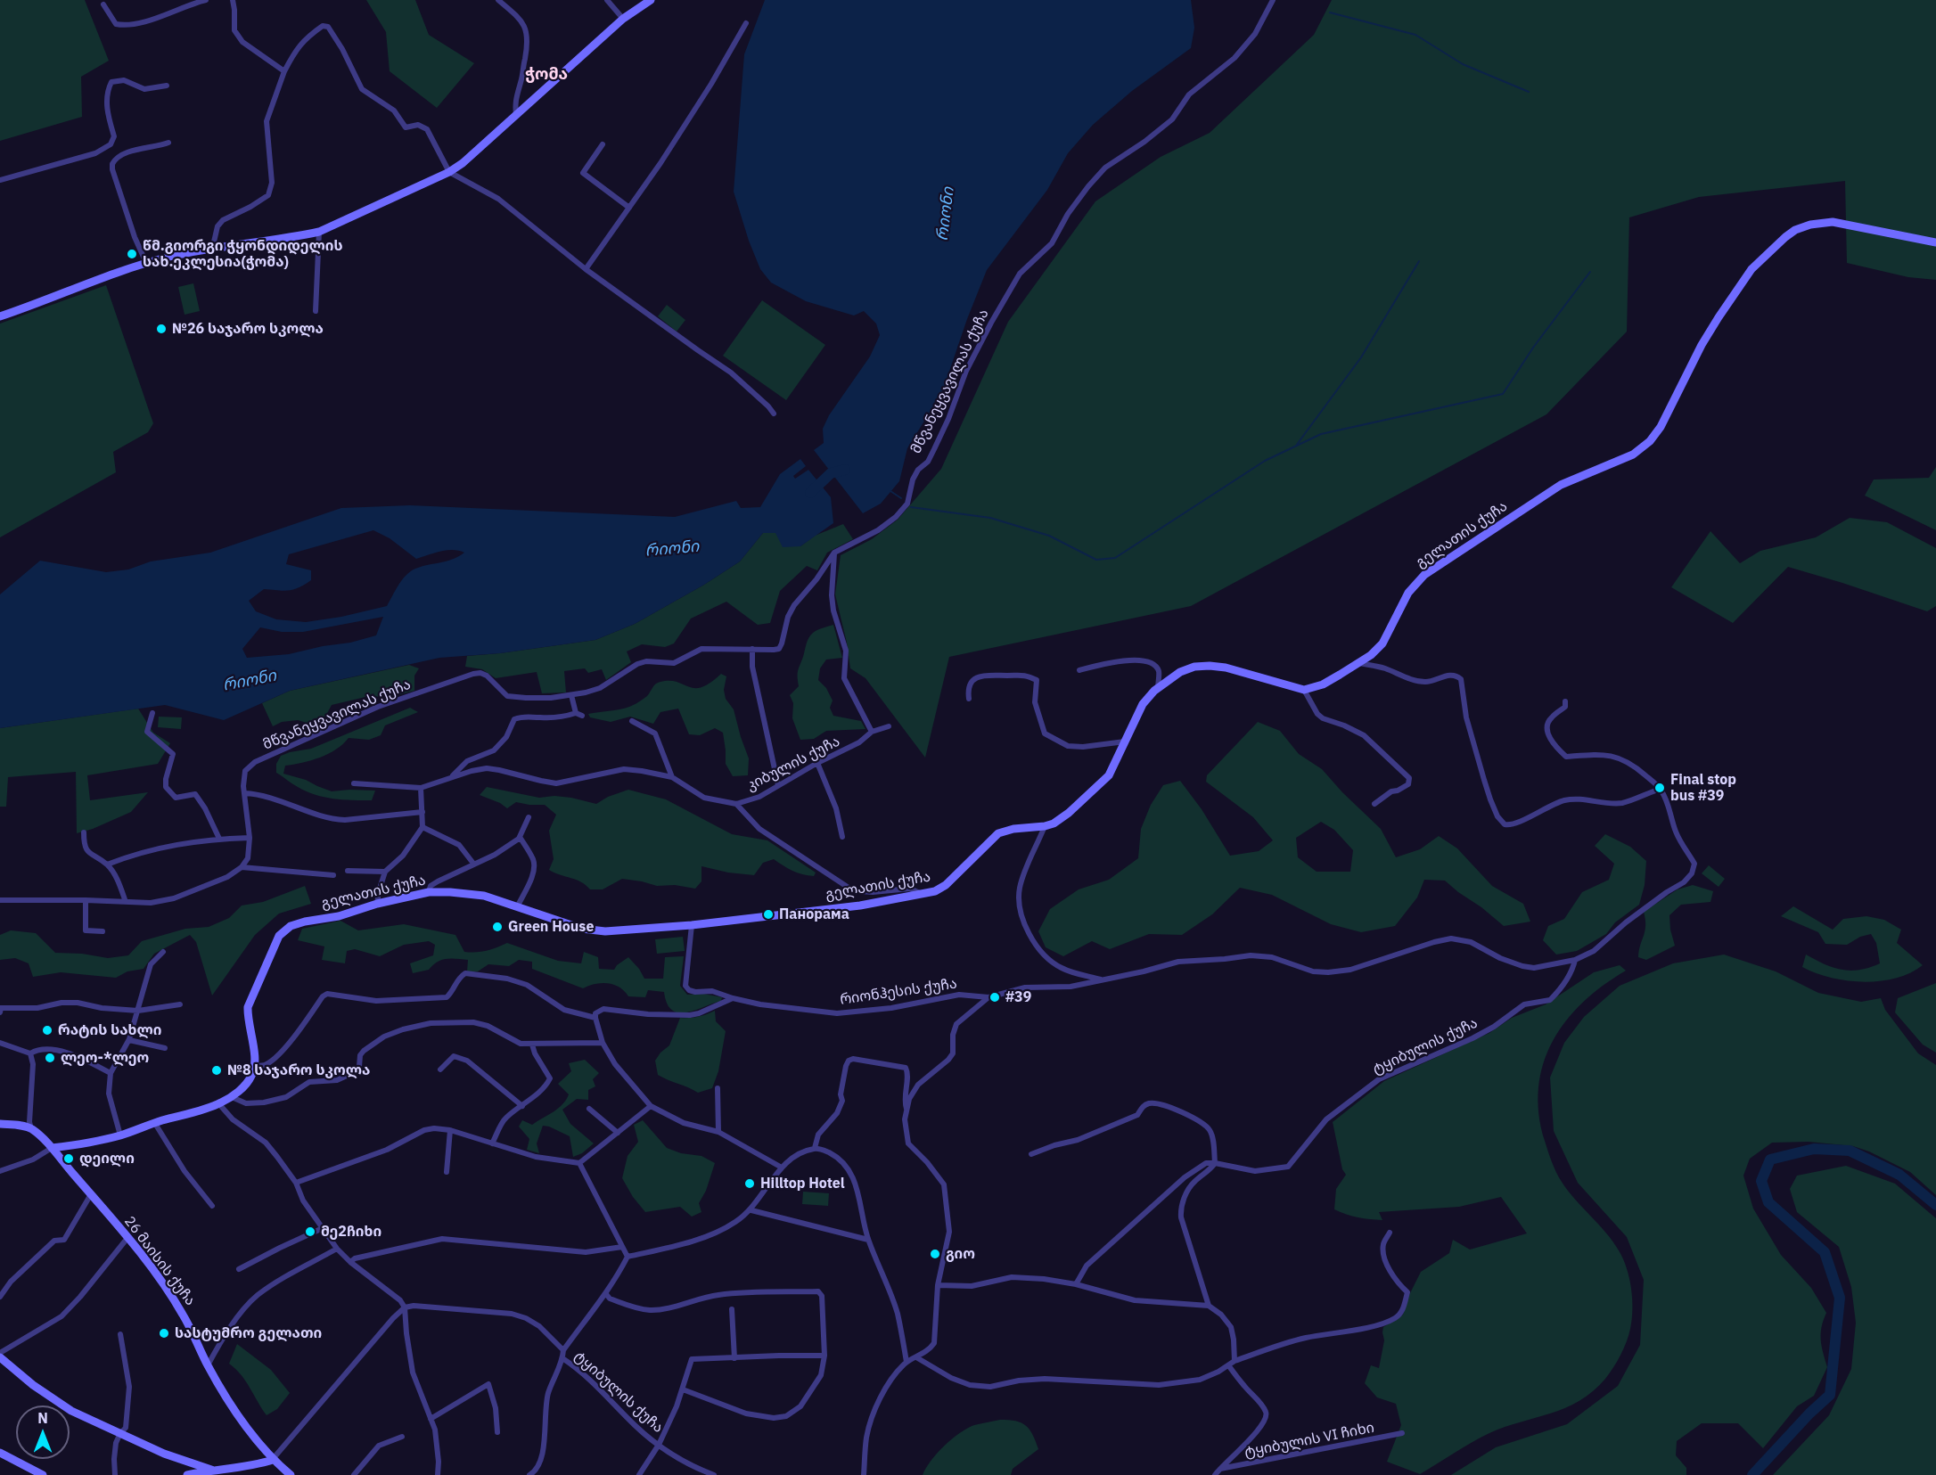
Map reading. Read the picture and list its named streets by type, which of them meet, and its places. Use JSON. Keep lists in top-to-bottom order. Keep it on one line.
{"streets":{"main road":["გელათის ქუჩა","26 მაისის ქუჩა"],"street":["მწვანეყვავილას ქუჩა","კიბულის ქუჩა","რიონჰესის ქუჩა","ტყიბულის ქუჩა","ტყიბულის VI ჩიხი"]},"crossings":[["გელათის ქუჩა","რიონჰესის ქუჩა"]],"districts":["ჭომა"],"water":["რიონი"],"places":["წმ.გიორგი ჭყონდიდელის სახ.ეკლესია(ჭომა)","№26 საჯარო სკოლა","Final stop bus #39","Панорама","Green House","#39","რატის სახლი","ლეო-*ლეო","№8 საჯარო სკოლა","დეილი","Hilltop Hotel","მე2ჩიხი","გიო","სასტუმრო გელათი"],"north":"top"}
